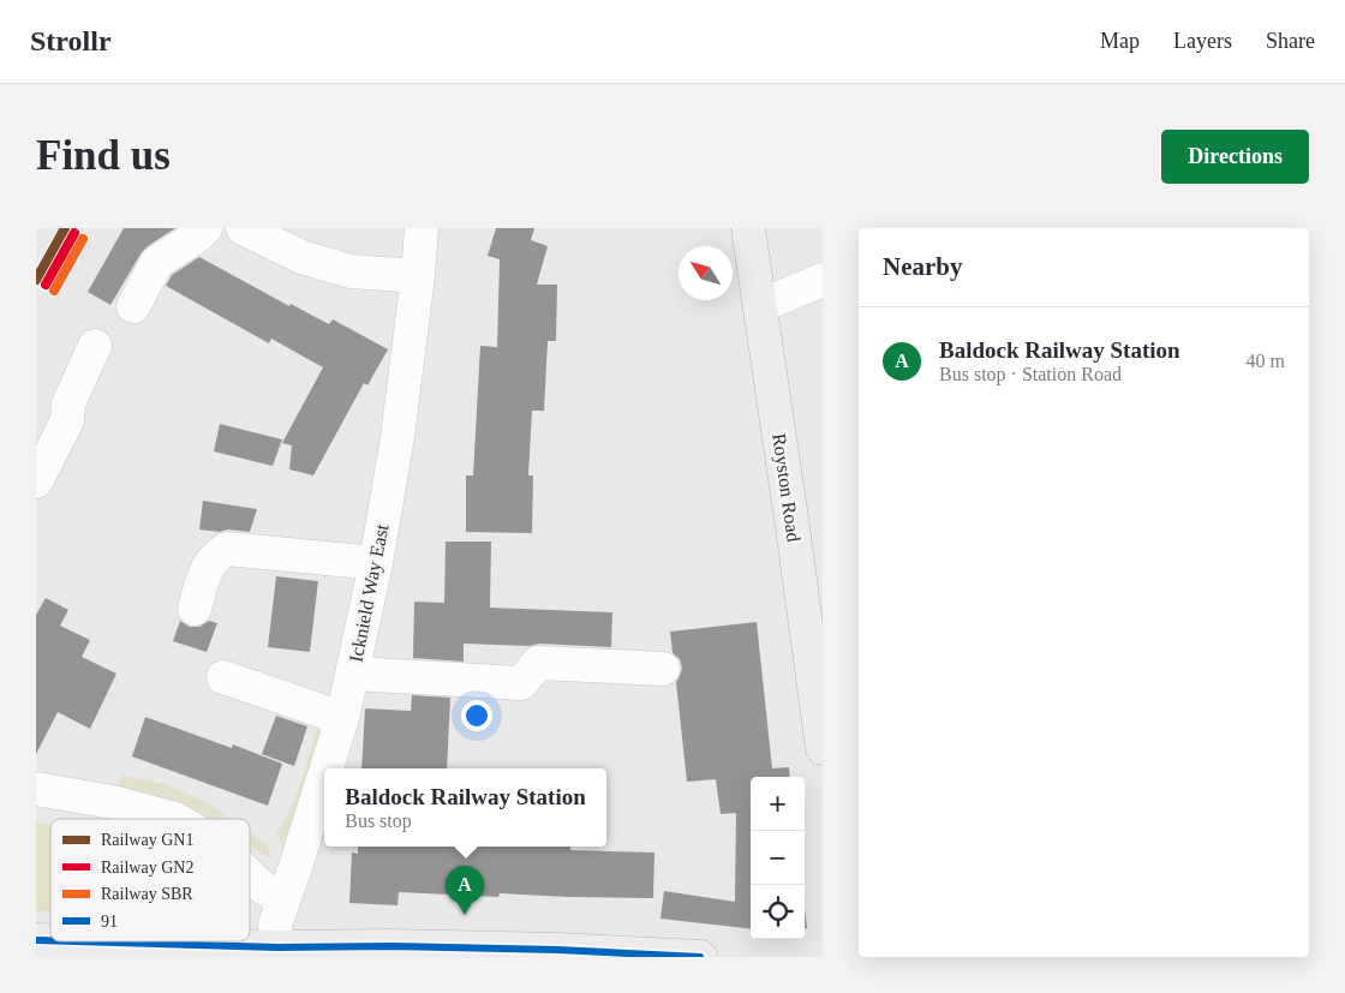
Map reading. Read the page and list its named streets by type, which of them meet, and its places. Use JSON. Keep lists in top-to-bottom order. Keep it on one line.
{"streets":{"main road":["Royston Road"],"street":["Icknield Way East"]},"lines":["rail line GN1","rail line GN2","rail line SBR","transit line 91"],"legend":["Railway GN1","Railway GN2","Railway SBR","91"],"north":"top left","page":{"header":"Strollr","nav":["Map","Layers","Share"],"buttons":"Directions","title":"Find us","heading":"Nearby","list":[{"mark":"A","name":"Baldock Railway Station","note":"Bus stop · Station Road","value":"40 m"}],"popup":["Baldock Railway Station","Bus stop"],"map_buttons":["+","−"],"pins":"A"}}
